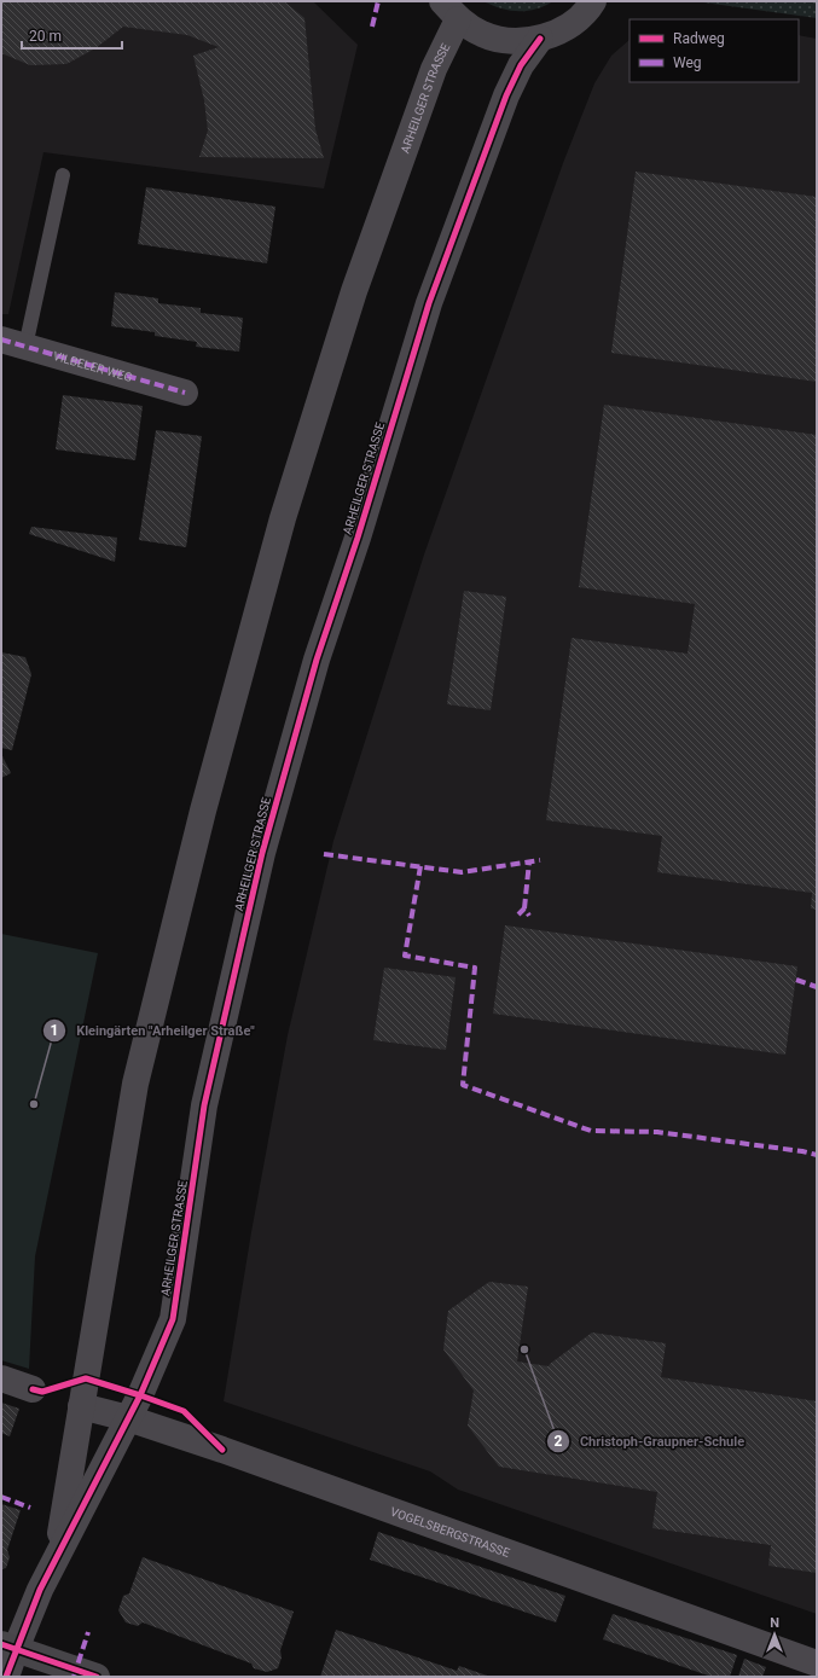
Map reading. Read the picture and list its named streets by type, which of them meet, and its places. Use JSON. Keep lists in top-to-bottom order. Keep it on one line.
{"streets":{"street":["ARHEILGER STRASSE","VILBELER WEG","VOGELSBERGSTRASSE"]},"crossings":[["ARHEILGER STRASSE","VOGELSBERGSTRASSE"]],"places":["Kleingärten \"Arheilger Straße\"","Christoph-Graupner-Schule"],"legend":["Radweg","Weg"],"scale_bar":"20 m","north":"top"}
